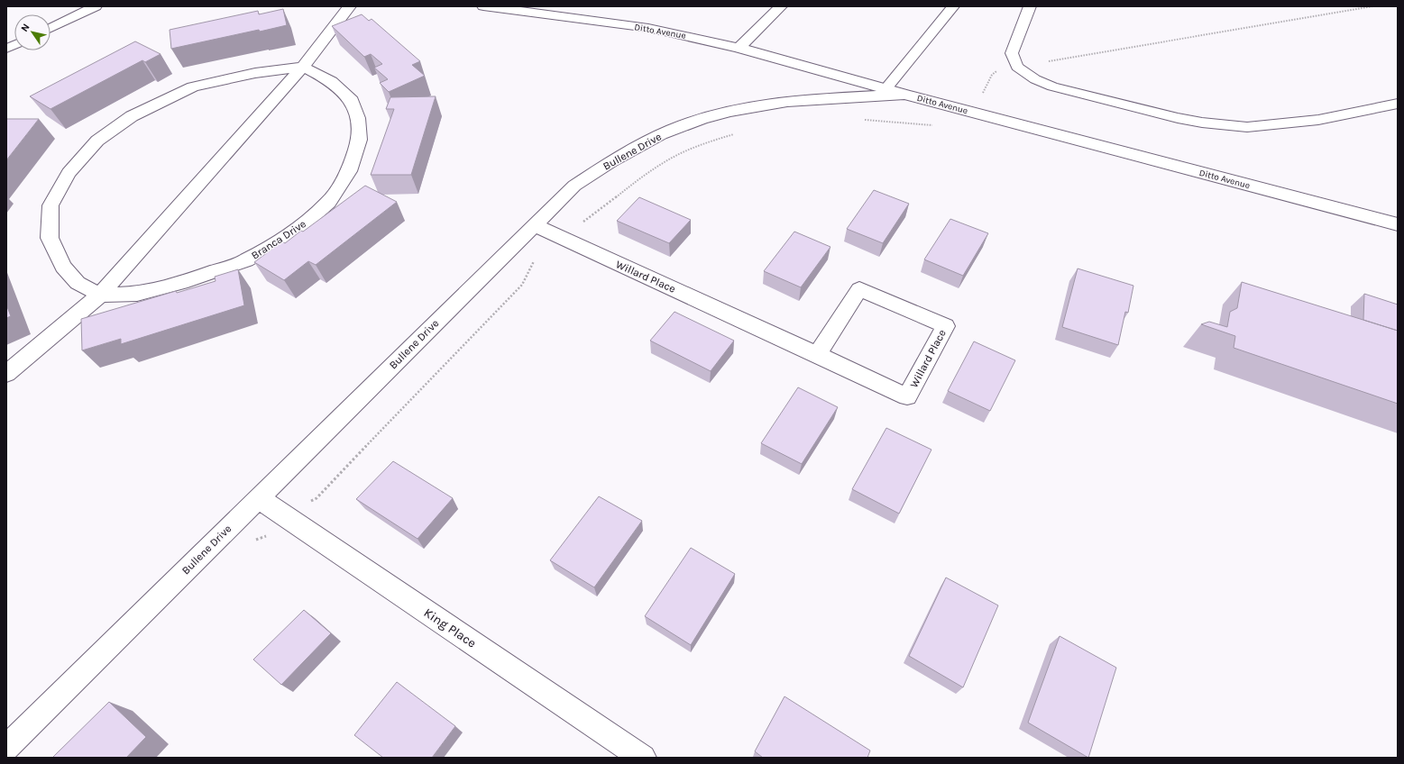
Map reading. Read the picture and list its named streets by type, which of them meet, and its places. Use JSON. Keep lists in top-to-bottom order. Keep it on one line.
{"streets":{"street":["Ditto Avenue","Bullene Drive","Branca Drive","Willard Place","King Place"]},"crossings":[["Ditto Avenue","Bullene Drive"],["Bullene Drive","Willard Place"],["Bullene Drive","King Place"]],"north":"top left"}
